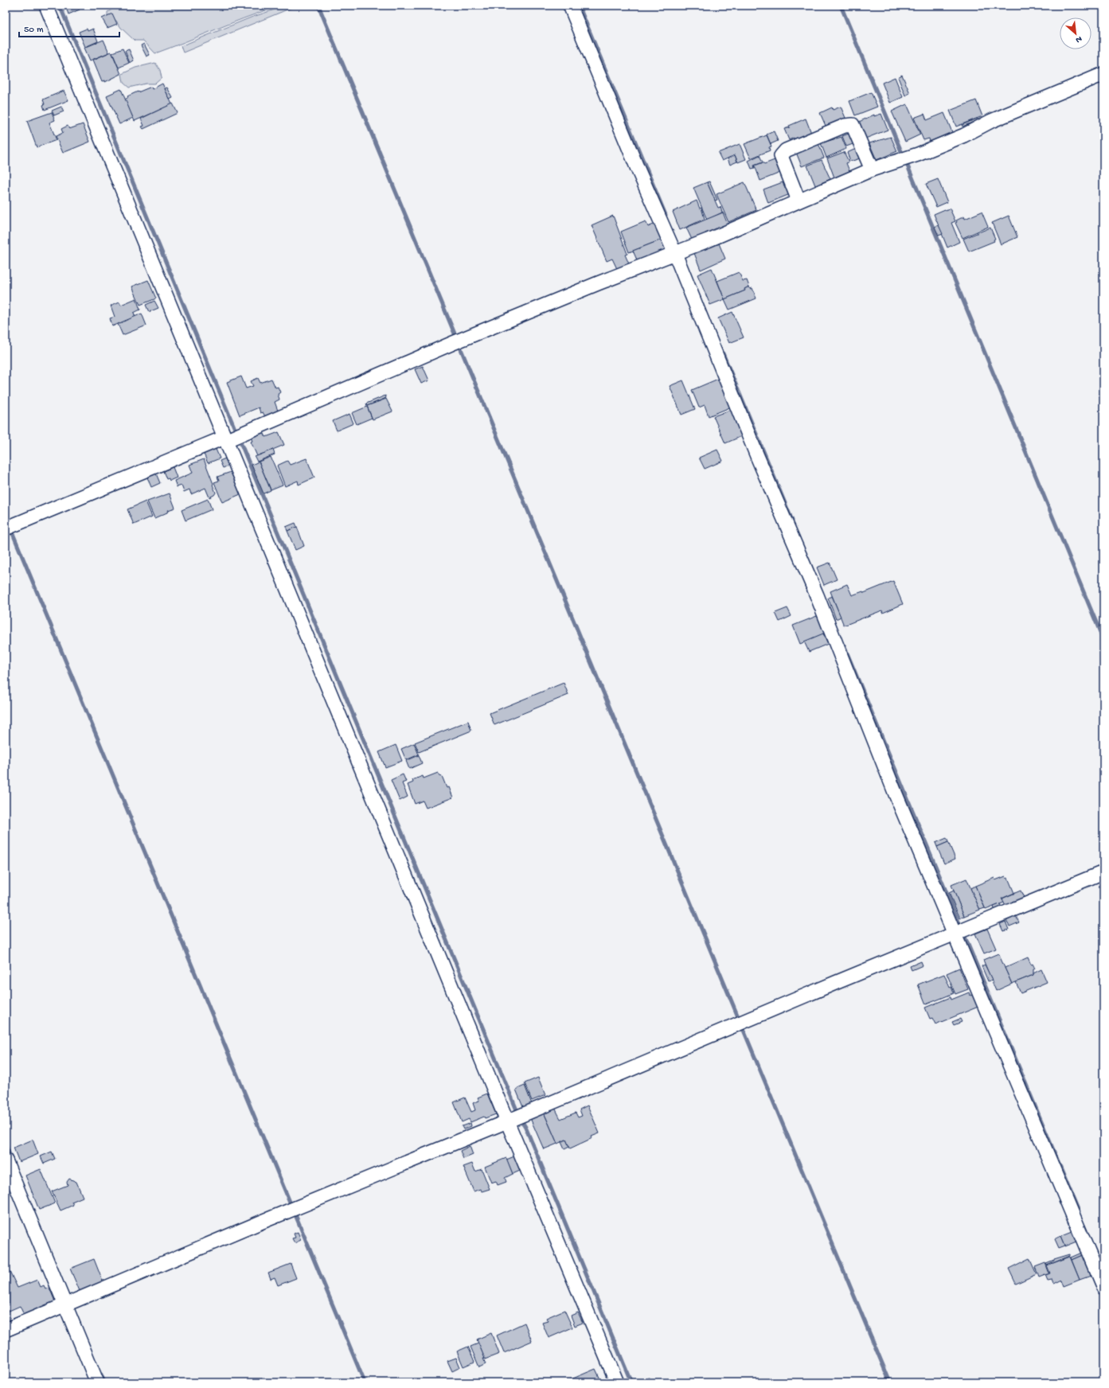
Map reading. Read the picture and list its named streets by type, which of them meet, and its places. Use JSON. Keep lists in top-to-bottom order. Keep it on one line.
{"scale_bar":"50 m","north":"bottom right"}
